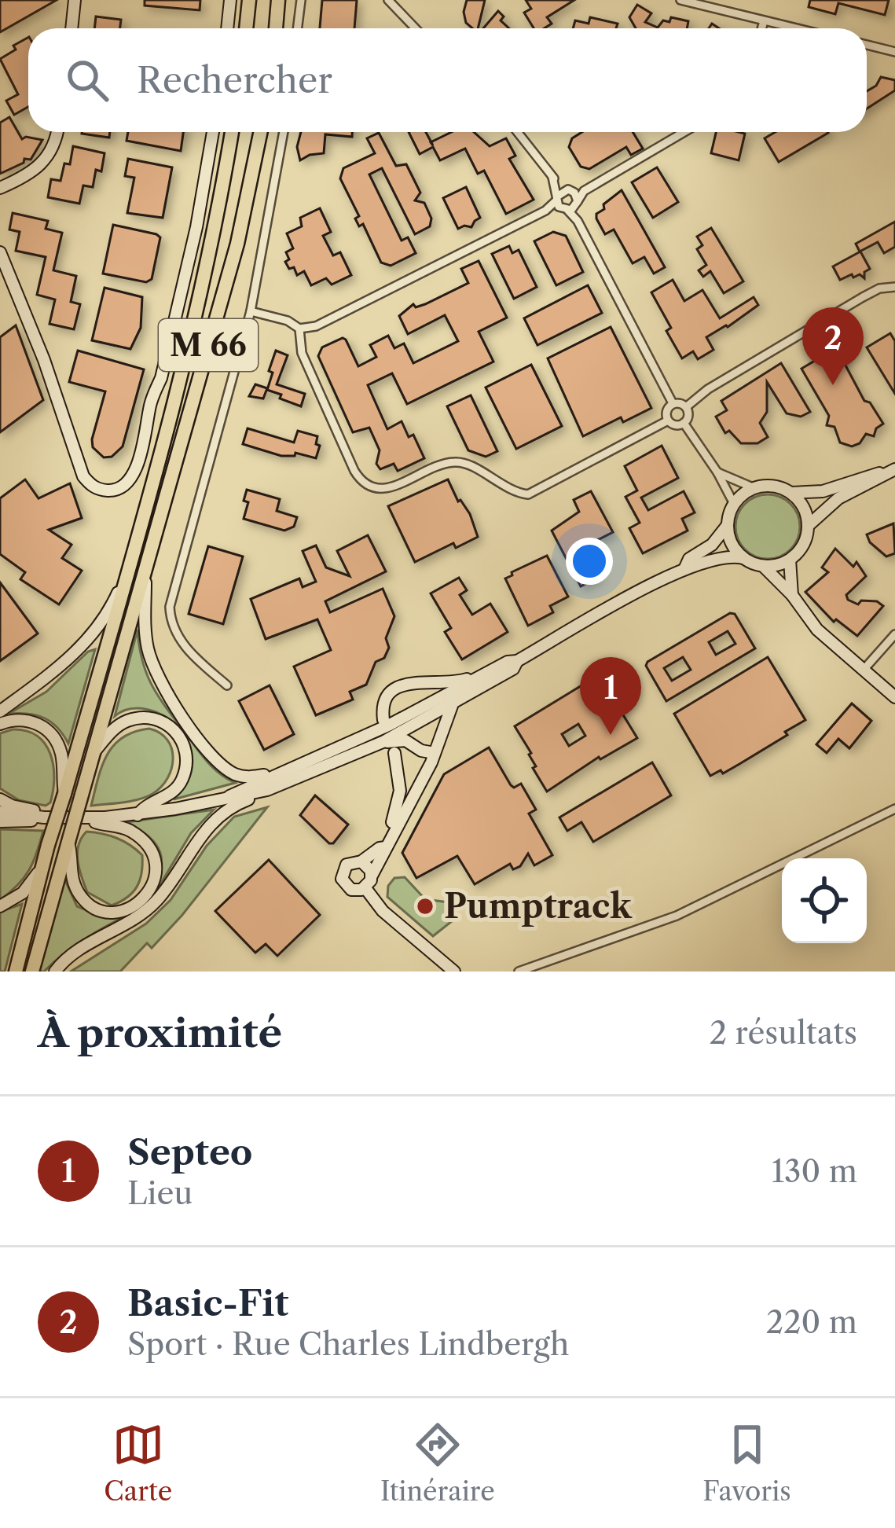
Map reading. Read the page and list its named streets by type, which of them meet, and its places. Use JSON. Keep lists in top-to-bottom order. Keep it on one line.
{"streets":{"highway":["M 66"]},"places":["Pumptrack"],"page":{"search":"Rechercher","pins":["2","1"],"heading":["À proximité","2 résultats"],"list":[{"mark":"1","name":"Septeo","note":"Lieu","value":"130 m"},{"mark":"2","name":"Basic-Fit","note":"Sport · Rue Charles Lindbergh","value":"220 m"}],"nav":["Carte","Itinéraire","Favoris"]}}
